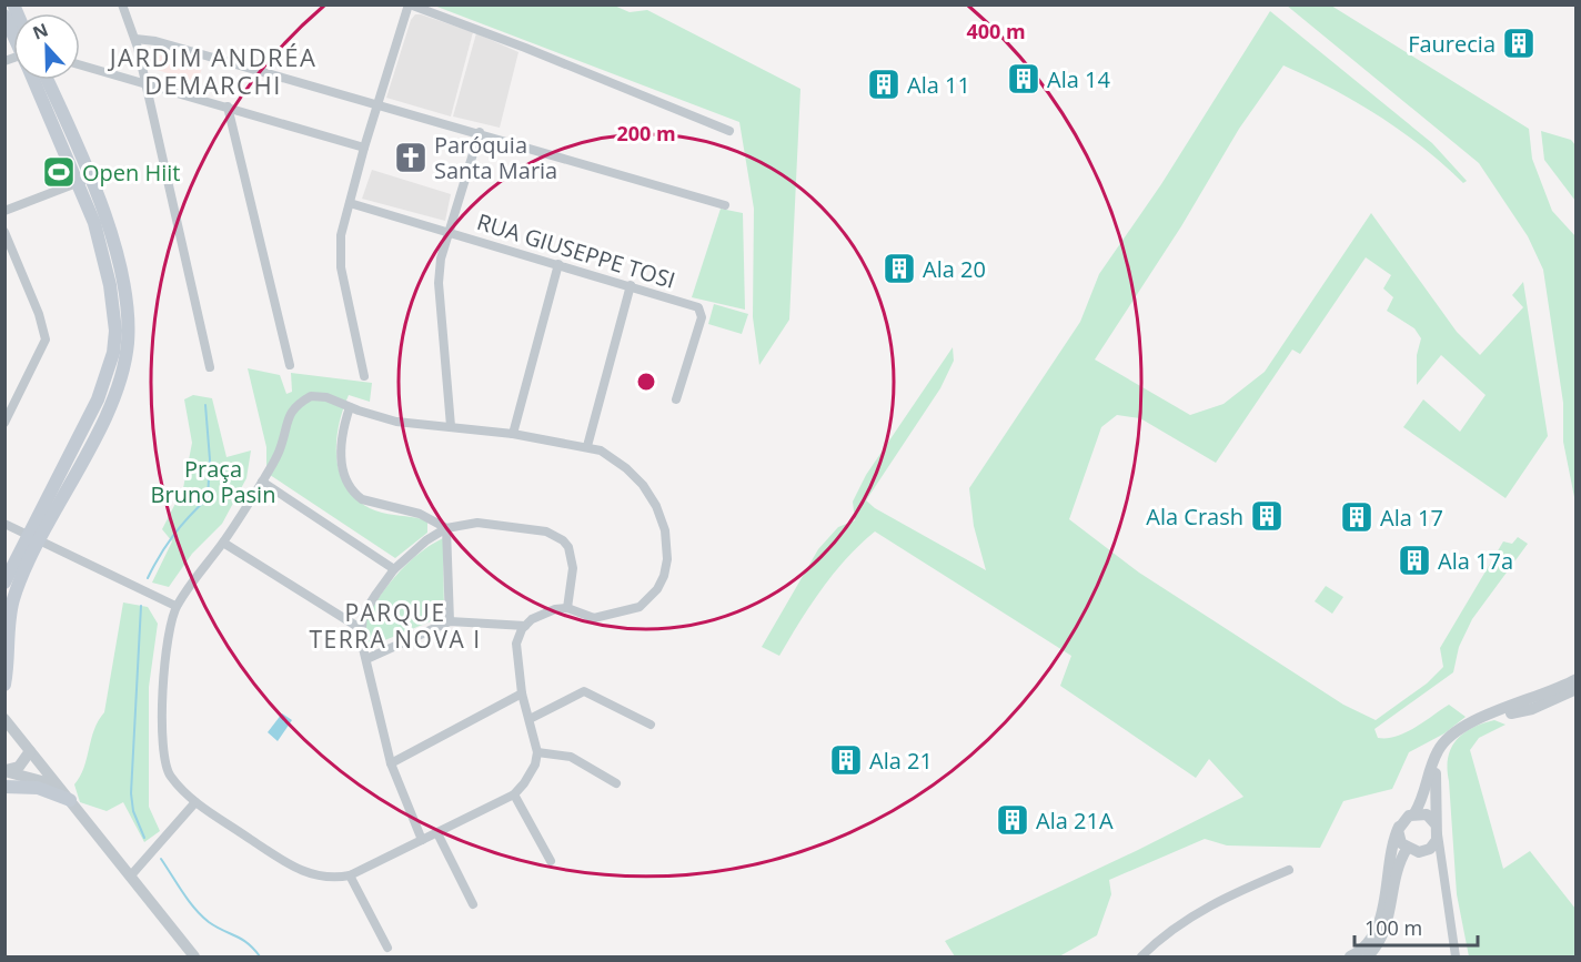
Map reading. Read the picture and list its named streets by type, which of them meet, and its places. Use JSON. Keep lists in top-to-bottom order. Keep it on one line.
{"streets":{"street":["RUA GIUSEPPE TOSI"]},"districts":["JARDIM ANDRÉA DEMARCHI","PARQUE TERRA NOVA I"],"parks":["Praça Bruno Pasin"],"places":{"building":["Faurecia","Ala 14","Ala 11","Ala 20","Ala Crash","Ala 17","Ala 17a","Ala 21","Ala 21A"],"church":["Paróquia Santa Maria"],"sports":["Open Hiit"]},"scale_bar":"100 m","north":"top","rings":["400 m","200 m"]}
